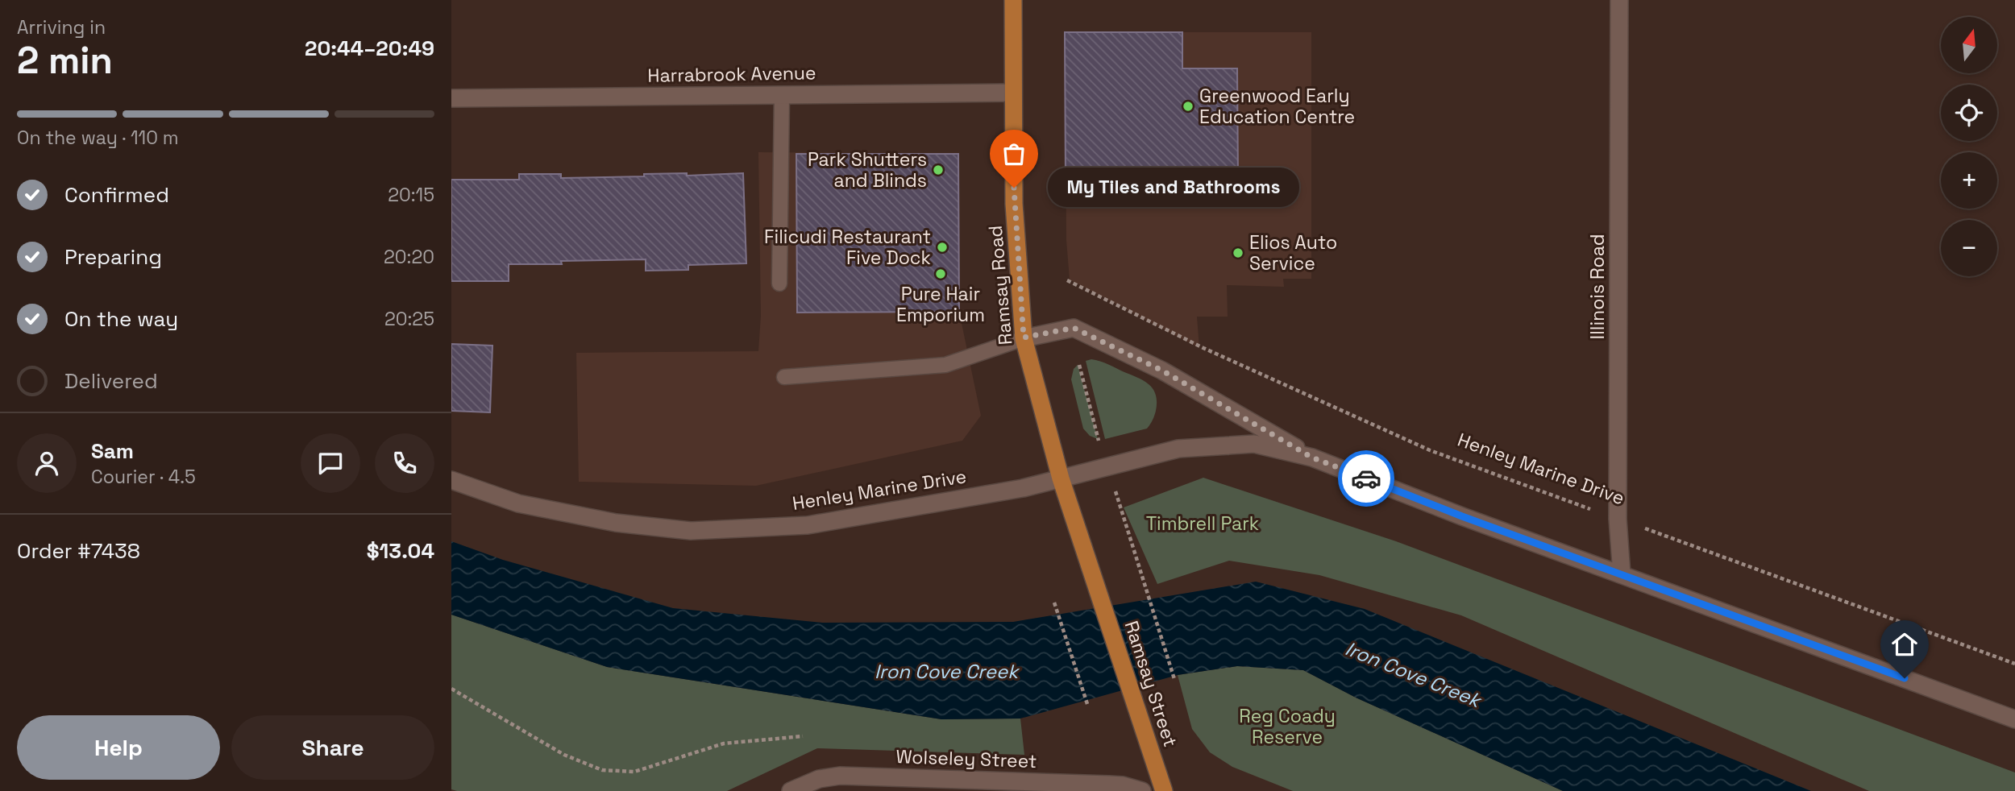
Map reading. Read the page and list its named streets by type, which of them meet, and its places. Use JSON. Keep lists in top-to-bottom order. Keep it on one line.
{"streets":{"main road":["Ramsay Road","Ramsay Street"],"street":["Harrabrook Avenue","Illinois Road","Henley Marine Drive","Wolseley Street"]},"crossings":[["Harrabrook Avenue","Ramsay Road"],["Ramsay Road","Henley Marine Drive"],["Ramsay Road","Ramsay Street"],["Illinois Road","Henley Marine Drive"]],"water":["Iron Cove Creek"],"parks":["Timbrell Park","Reg Coady Reserve"],"places":["Greenwood Early Education Centre","Park Shutters and Blinds","My Tiles and Bathrooms","Filicudi Restaurant Five Dock","Elios Auto Service","Pure Hair Emporium"],"north":"top","page":{"heading":["2 min","Arriving in","20:44–20:49"],"panel":["Sam","Courier · 4.5","Order #7438","$13.04"],"map_buttons":["+","−"],"bar":"On the way · 110 m","list":[["Confirmed","20:15"],["Preparing","20:20"],["On the way","20:25"],"Delivered"],"bubble":"My Tiles and Bathrooms","buttons":["Help","Share"]}}
